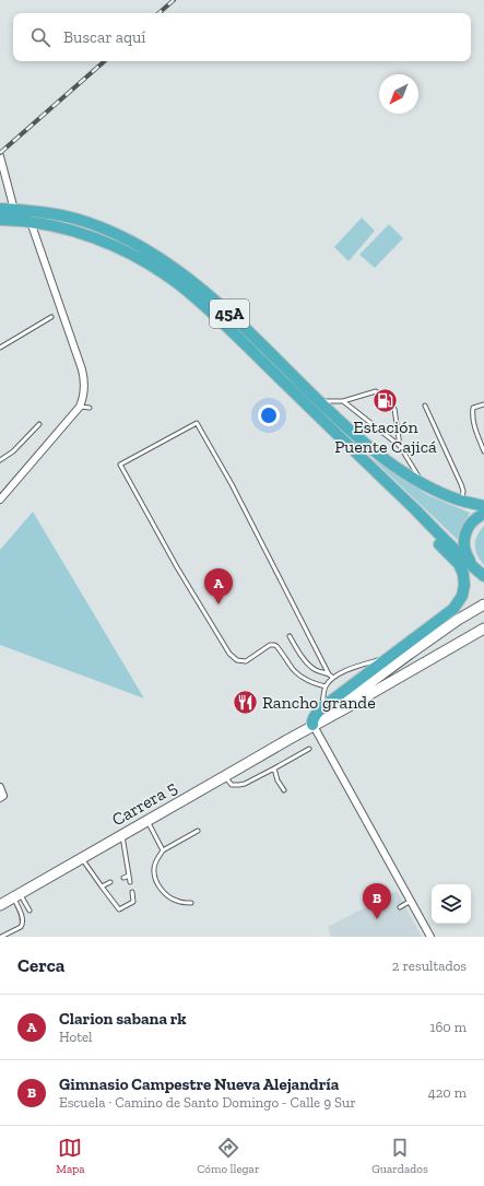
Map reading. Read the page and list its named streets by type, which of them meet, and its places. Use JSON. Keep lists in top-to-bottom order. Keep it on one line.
{"streets":{"highway":["45A"],"main road":["Carrera 5"]},"places":{"fuel station":["Estación Puente Cajicá"],"restaurant":["Rancho grande"]},"north":"bottom left","page":{"search":"Buscar aquí","pins":["A","B"],"heading":["Cerca","2 resultados"],"list":[{"mark":"A","name":"Clarion sabana rk","note":"Hotel","value":"160 m"},{"mark":"B","name":"Gimnasio Campestre Nueva Alejandría","note":"Escuela · Camino de Santo Domingo - Calle 9 Sur","value":"420 m"}],"nav":["Mapa","Cómo llegar","Guardados"]}}
